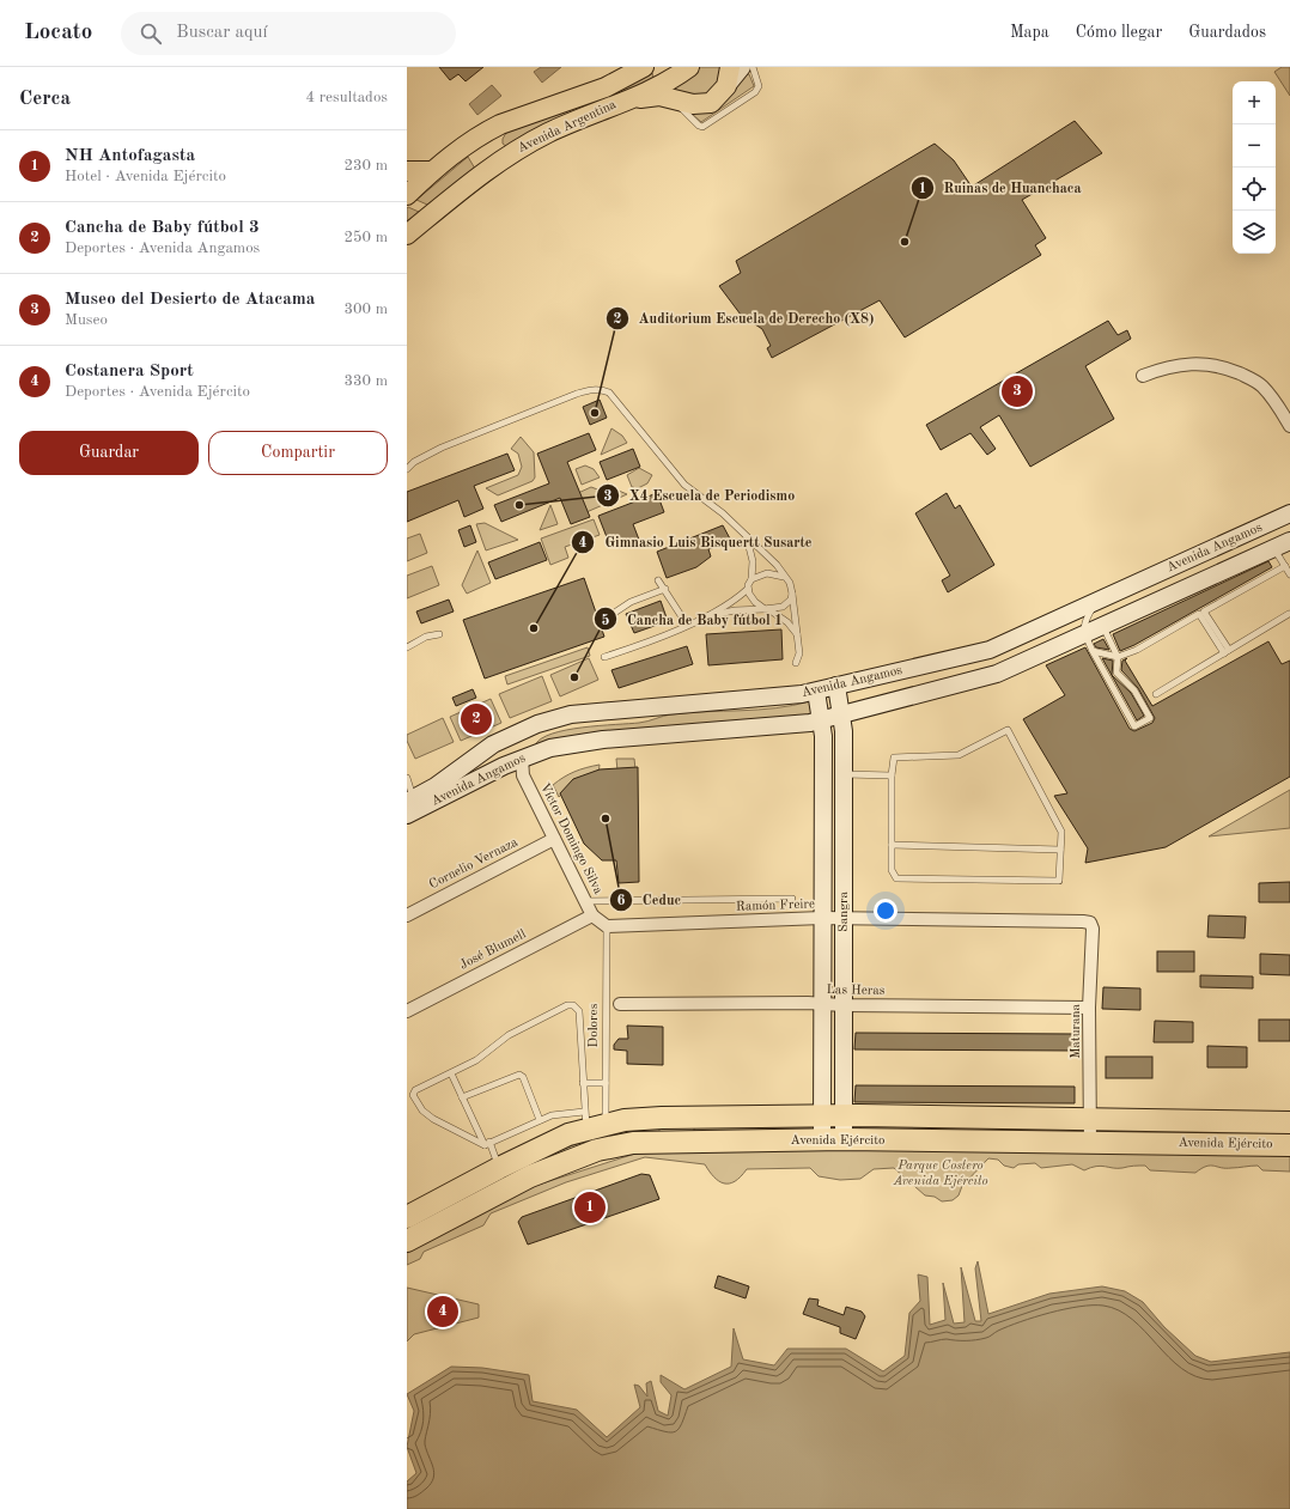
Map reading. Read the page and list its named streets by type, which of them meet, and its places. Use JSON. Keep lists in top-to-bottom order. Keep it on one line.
{"streets":{"highway":["Avenida Ejército"],"main road":["Avenida Argentina","Avenida Angamos","Sangra"],"street":["Víctor Domingo Silva","Cornelio Vernaza","Ramón Freire","José Blumell","Las Heras","Maturana"],"lane":["Dolores"]},"crossings":[["Avenida Angamos","Víctor Domingo Silva"],["Avenida Angamos","Sangra"],["Víctor Domingo Silva","Cornelio Vernaza"],["Víctor Domingo Silva","Ramón Freire"],["Víctor Domingo Silva","José Blumell"],["Víctor Domingo Silva","Dolores"],["Ramón Freire","Sangra"],["Ramón Freire","Dolores"],["Ramón Freire","Maturana"],["Sangra","Las Heras"],["Sangra","Avenida Ejército"],["Las Heras","Maturana"],["Dolores","Avenida Ejército"],["Maturana","Avenida Ejército"]],"parks":["Parque Costero Avenida Ejército"],"places":["Ruinas de Huanchaca","Auditorium Escuela de Derecho (X8)","X4 Escuela de Periodismo","Gimnasio Luis Bisquertt Susarte","Cancha de Baby fútbol 1","Ceduc"],"page":{"header":"Locato","search":"Buscar aquí","nav":["Mapa","Cómo llegar","Guardados"],"heading":["Cerca","4 resultados"],"map_buttons":["+","−"],"list":[{"mark":"1","name":"NH Antofagasta","note":"Hotel · Avenida Ejército","value":"230 m"},{"mark":"2","name":"Cancha de Baby fútbol 3","note":"Deportes · Avenida Angamos","value":"250 m"},{"mark":"3","name":"Museo del Desierto de Atacama","note":"Museo","value":"300 m"},{"mark":"4","name":"Costanera Sport","note":"Deportes · Avenida Ejército","value":"330 m"}],"pins":["3","2","1","4"],"buttons":["Guardar","Compartir"]}}
